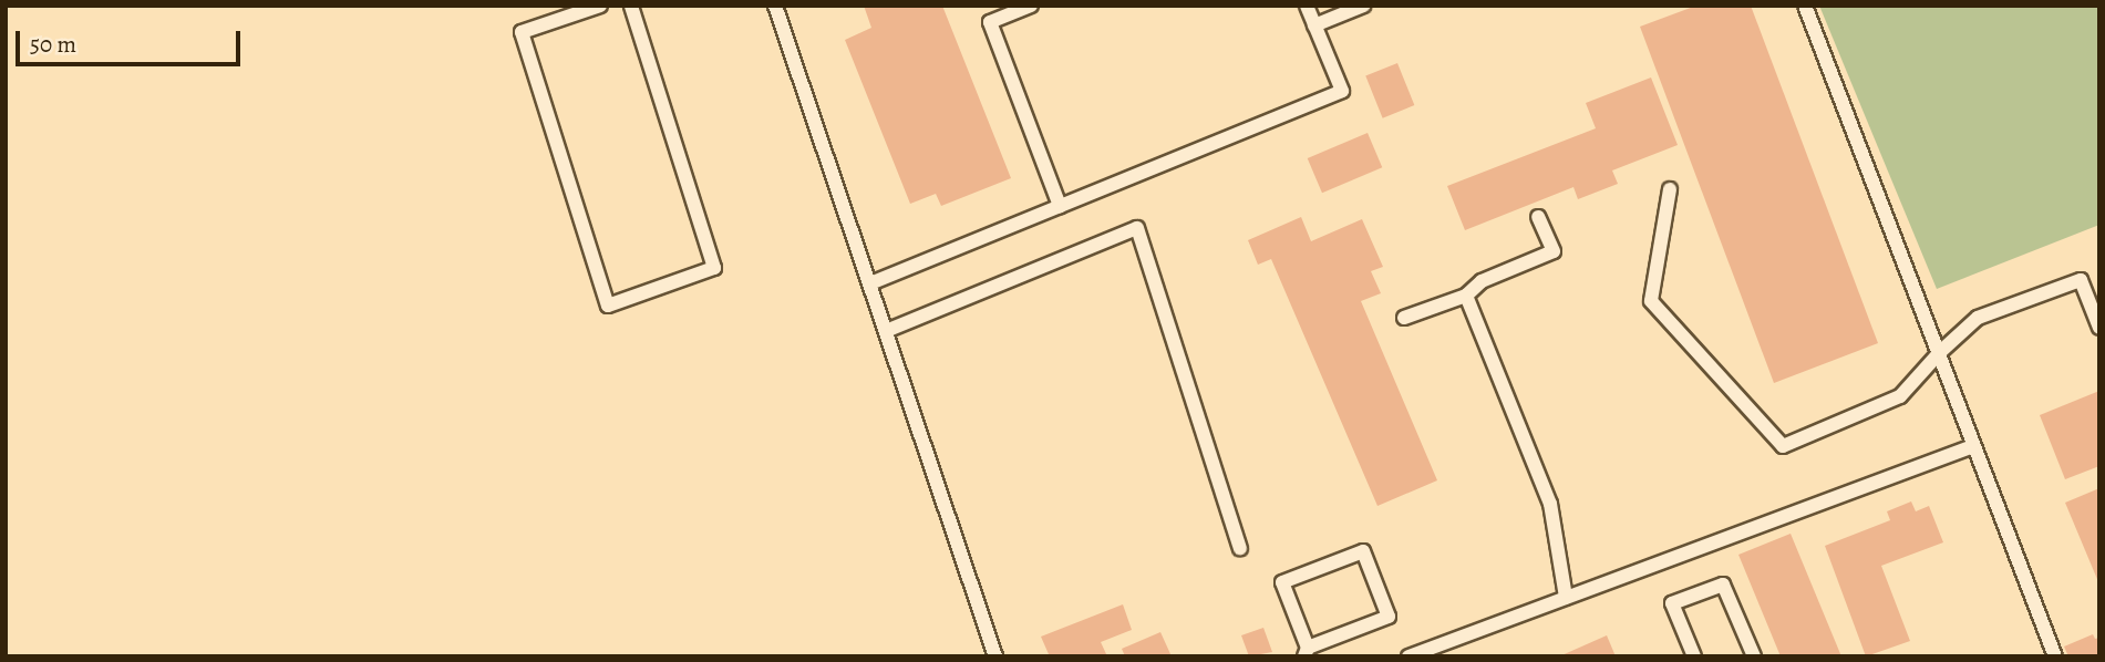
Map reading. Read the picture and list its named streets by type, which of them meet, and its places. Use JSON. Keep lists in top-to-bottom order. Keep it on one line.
{"scale_bar":"50 m"}
